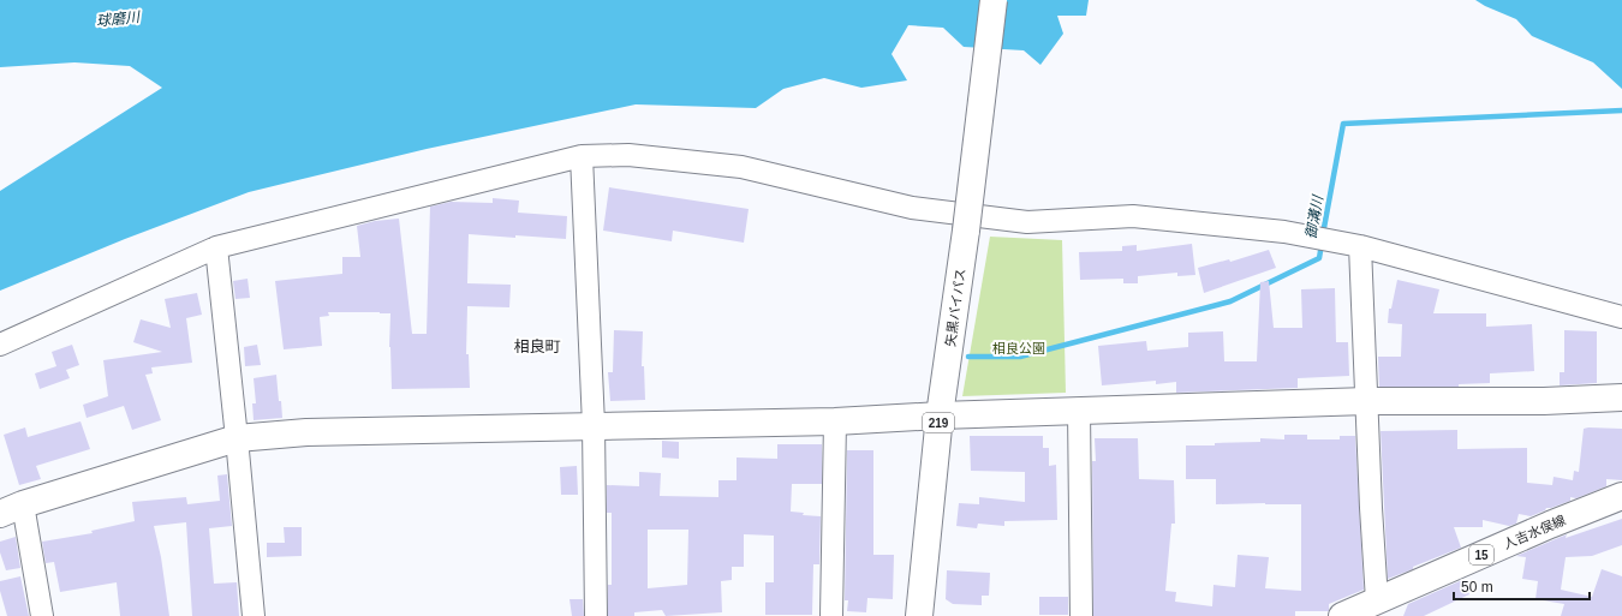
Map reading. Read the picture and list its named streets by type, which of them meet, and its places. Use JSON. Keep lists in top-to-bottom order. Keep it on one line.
{"streets":{"main road":["矢黒バイパス","219","人吉水俣線","15"]},"districts":["相良町"],"water":["球磨川","御溝川"],"parks":["相良公園"],"scale_bar":"50 m"}
